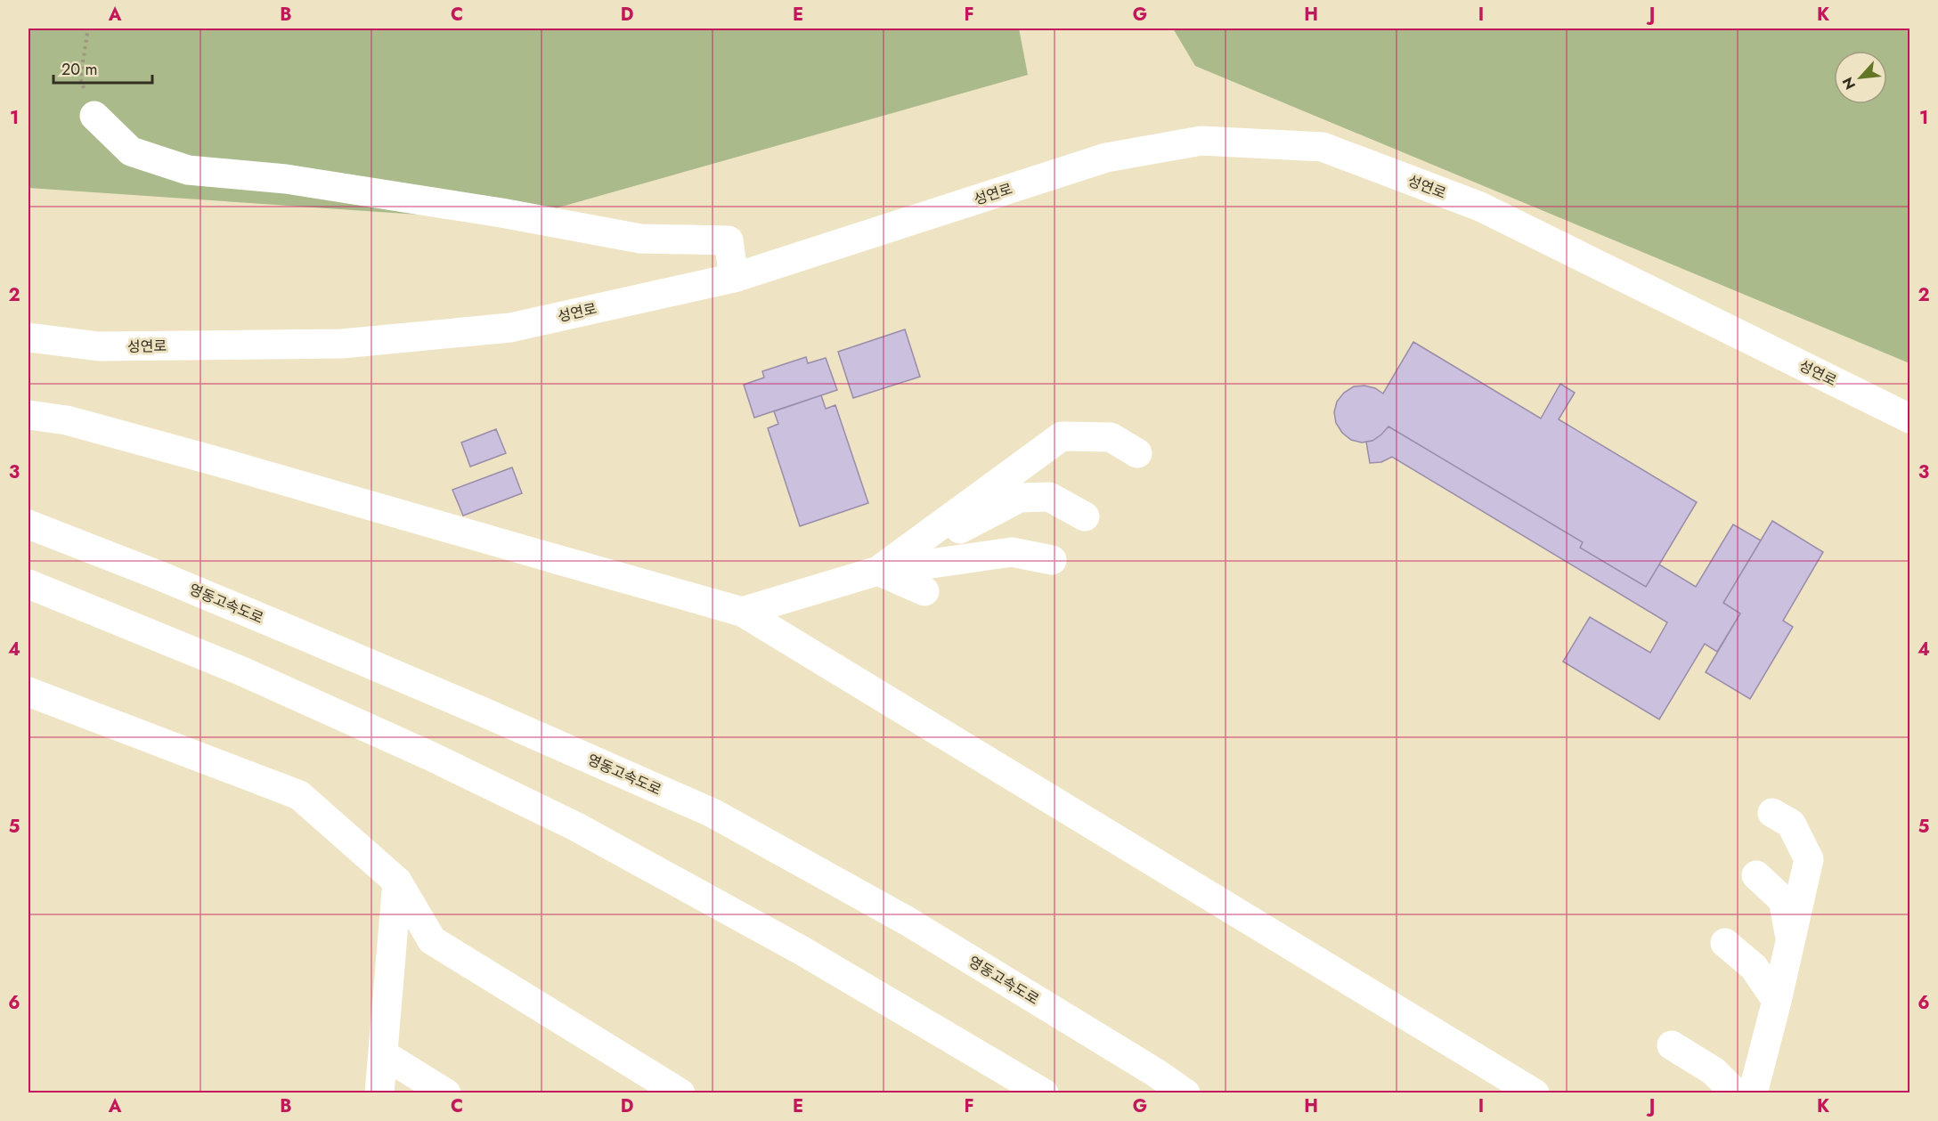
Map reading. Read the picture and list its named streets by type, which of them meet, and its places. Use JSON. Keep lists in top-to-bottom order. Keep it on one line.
{"streets":{"main road":["성연로","영동고속도로"]},"scale_bar":"20 m","north":"bottom left","grid":{"columns":["A","B","C","D","E","F","G","H","I","J","K"],"rows":["1","2","3","4","5","6"]}}
